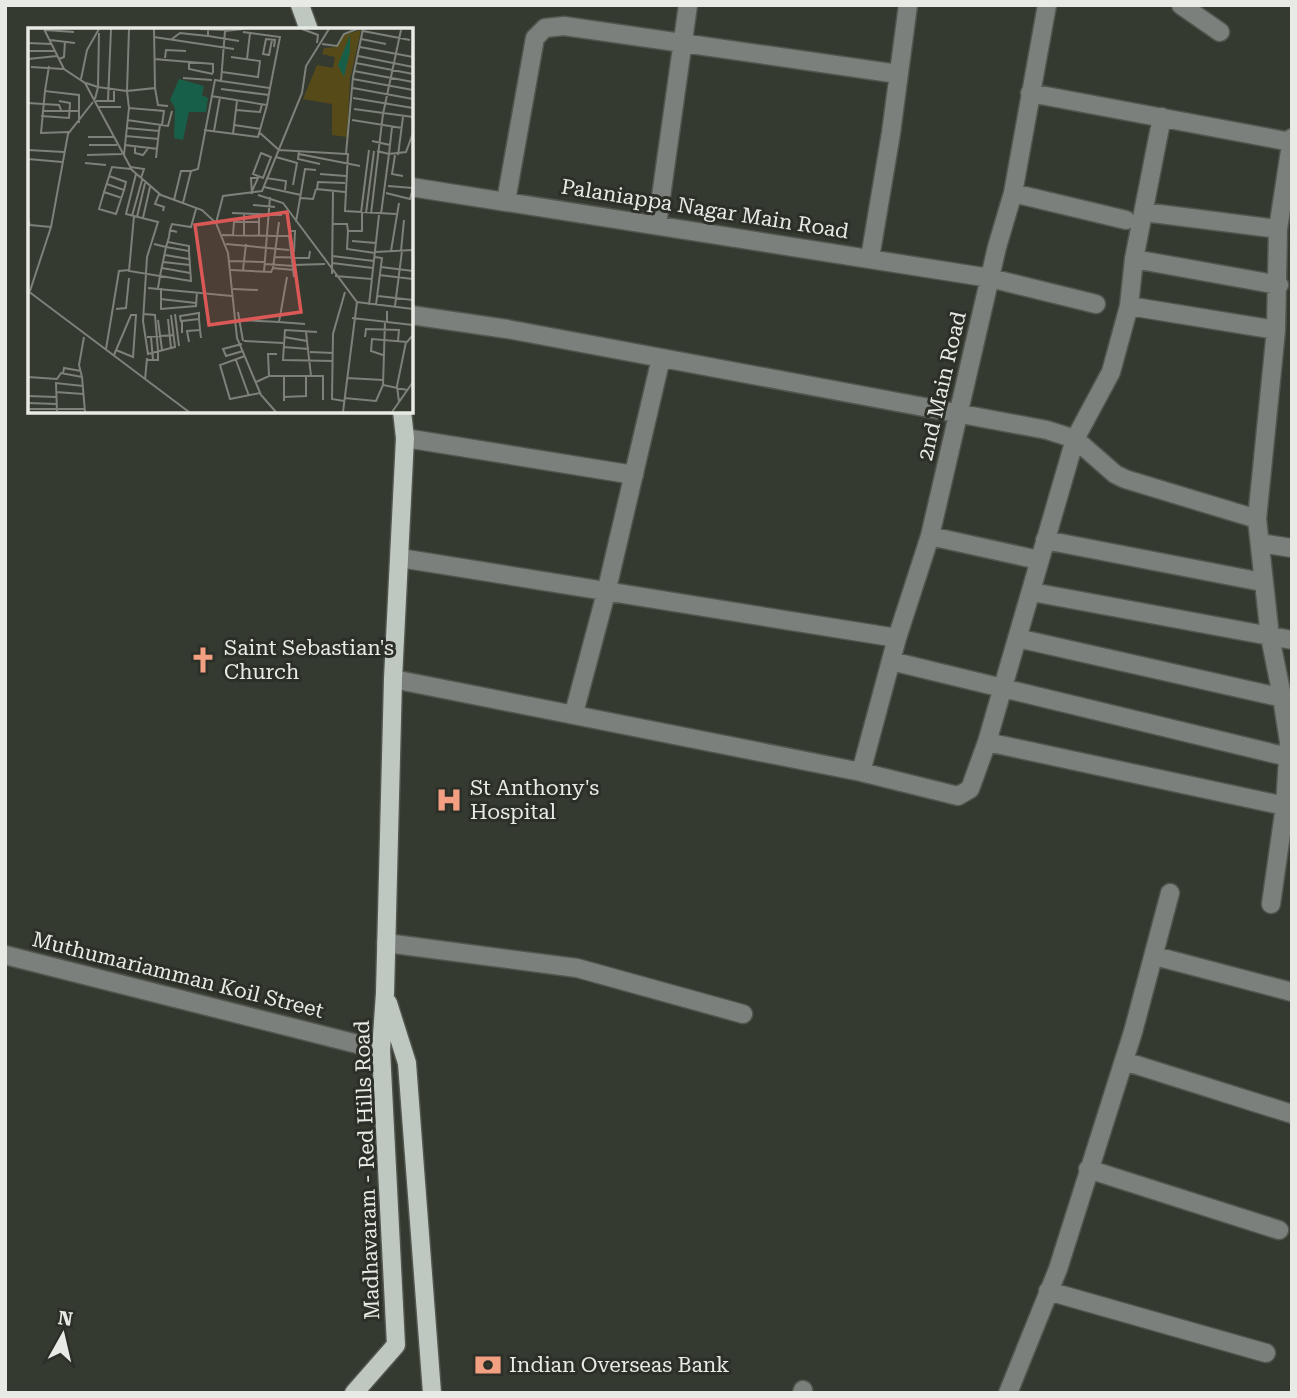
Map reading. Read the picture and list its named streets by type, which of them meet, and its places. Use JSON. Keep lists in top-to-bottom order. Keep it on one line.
{"streets":{"main road":["Madhavaram - Red Hills Road"],"street":["Palaniappa Nagar Main Road","2nd Main Road","Muthumariamman Koil Street"]},"crossings":[["Palaniappa Nagar Main Road","2nd Main Road"],["Muthumariamman Koil Street","Madhavaram - Red Hills Road"]],"places":{"church":["Saint Sebastian's Church"],"hospital":["St Anthony's Hospital"],"bank":["Indian Overseas Bank"]},"north":"top"}
